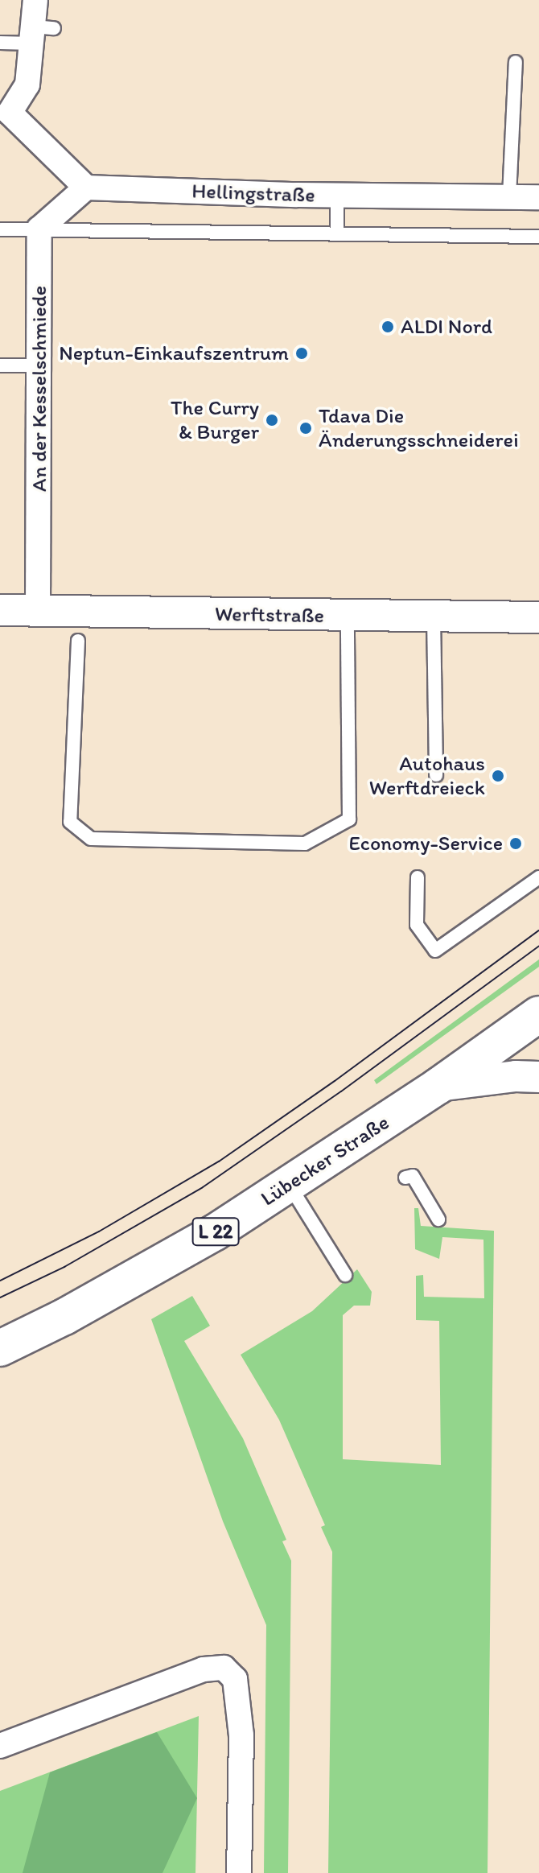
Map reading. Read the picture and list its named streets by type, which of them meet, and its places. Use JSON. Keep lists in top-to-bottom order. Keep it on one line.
{"streets":{"main road":["Lübecker Straße","L 22"],"street":["Hellingstraße","An der Kesselschmiede","Werftstraße"]},"crossings":[["An der Kesselschmiede","Werftstraße"]],"places":["ALDI Nord","Neptun-Einkaufszentrum","The Curry & Burger","Tdava Die Änderungsschneiderei","Autohaus Werftdreieck","Economy-Service"]}
